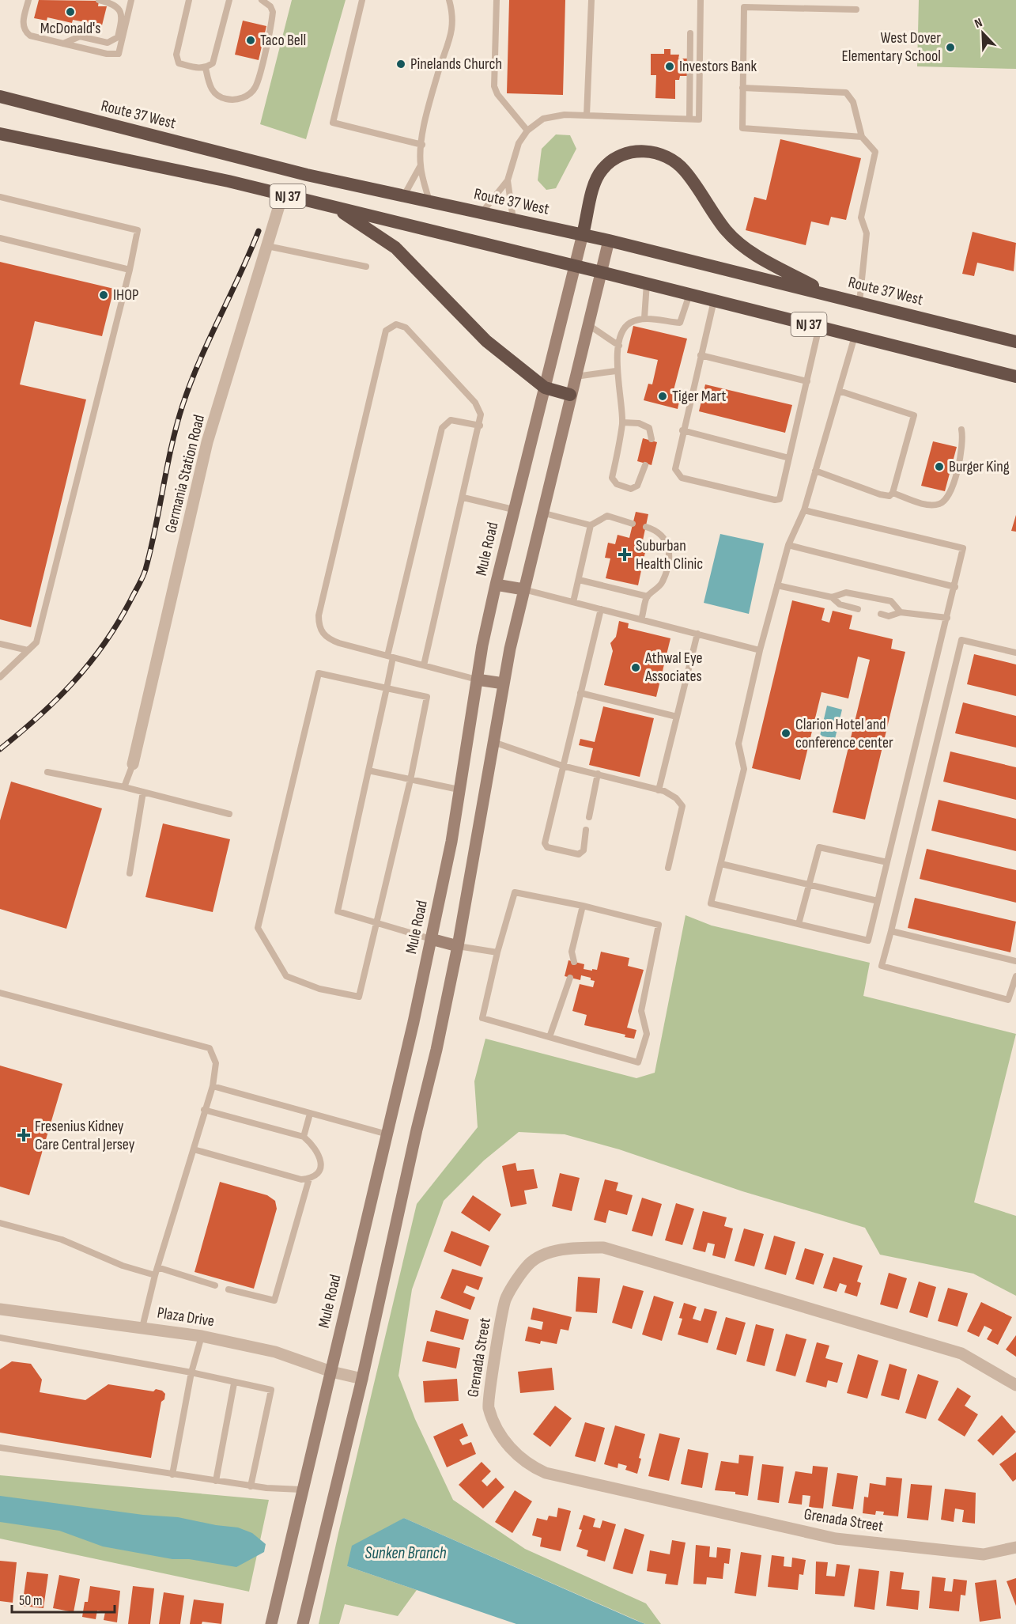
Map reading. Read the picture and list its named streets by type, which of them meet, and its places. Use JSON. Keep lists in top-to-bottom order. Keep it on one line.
{"streets":{"highway":["Route 37 West","NJ 37"],"main road":["Mule Road"],"street":["Germania Station Road","Plaza Drive","Grenada Street"]},"crossings":[["Route 37 West","Mule Road"],["NJ 37","Germania Station Road"],["NJ 37","Mule Road"],["Mule Road","Plaza Drive"]],"water":["Sunken Branch"],"places":{"other":["McDonald's","Taco Bell","West Dover Elementary School","Pinelands Church","Investors Bank","IHOP","Tiger Mart","Burger King","Athwal Eye Associates","Clarion Hotel and conference center"],"health":["Suburban Health Clinic","Fresenius Kidney Care Central Jersey"]},"scale_bar":"50 m","north":"top left"}
